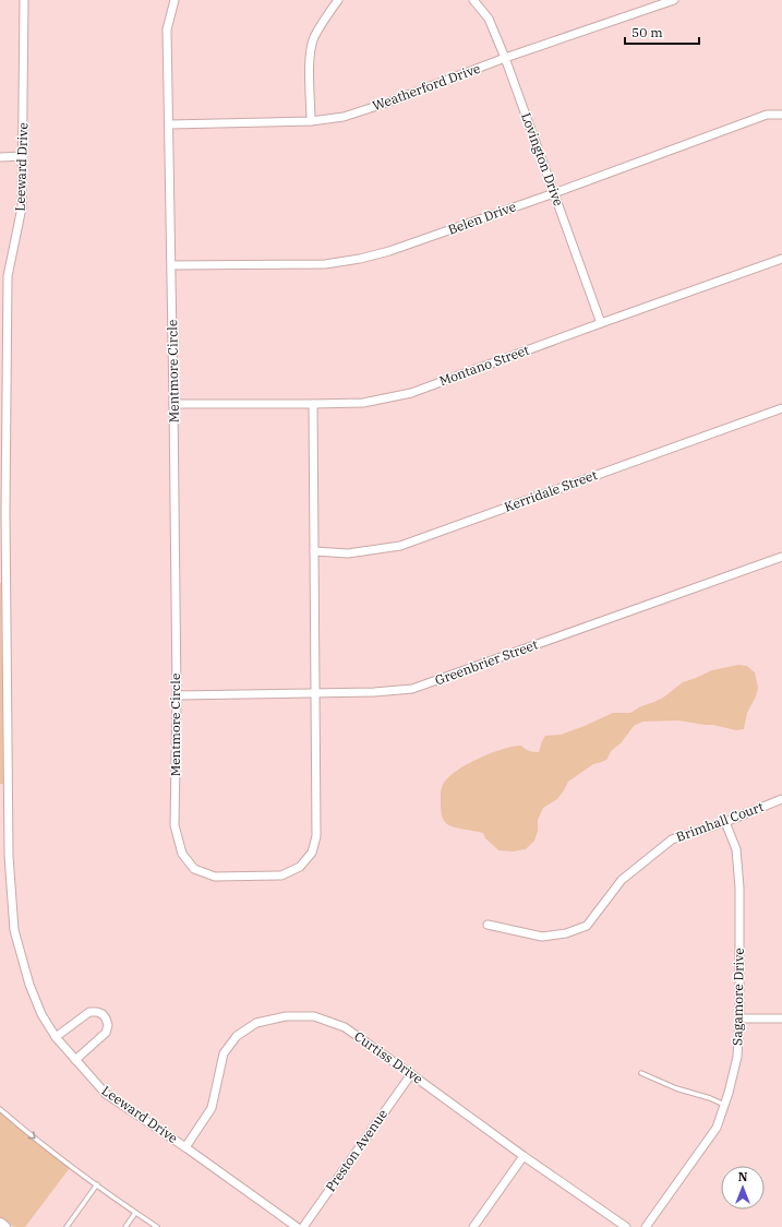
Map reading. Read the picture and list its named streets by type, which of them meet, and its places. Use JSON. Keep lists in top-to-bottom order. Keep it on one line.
{"streets":{"street":["Weatherford Drive","Lovington Drive","Leeward Drive","Belen Drive","Montano Street","Mentmore Circle","Kerridale Street","Greenbrier Street","Brimhall Court","Sagamore Drive","Curtiss Drive","Preston Avenue"]},"crossings":[["Weatherford Drive","Lovington Drive"],["Weatherford Drive","Mentmore Circle"],["Lovington Drive","Belen Drive"],["Lovington Drive","Montano Street"],["Leeward Drive","Curtiss Drive"],["Belen Drive","Mentmore Circle"],["Montano Street","Mentmore Circle"],["Mentmore Circle","Kerridale Street"],["Mentmore Circle","Greenbrier Street"],["Brimhall Court","Sagamore Drive"],["Curtiss Drive","Preston Avenue"]],"scale_bar":"50 m","north":"top"}
